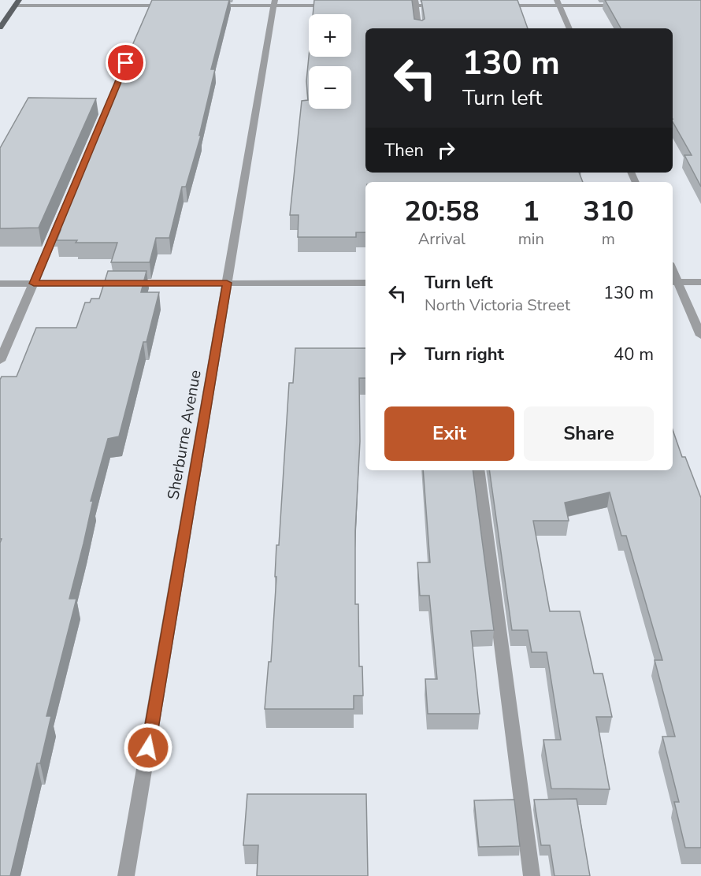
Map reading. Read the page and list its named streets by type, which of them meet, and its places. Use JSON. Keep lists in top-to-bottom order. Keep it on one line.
{"streets":{"street":["Sherburne Avenue"]},"page":{"map_buttons":["+","−"],"turn":["130 m","Turn left"],"then":"Then","eta":["20:58","Arrival","1","min","310","m"],"list":[{"name":"Turn left","note":"North Victoria Street","value":"130 m"},{"name":"Turn right","value":"40 m"}],"buttons":["Exit","Share"]}}
